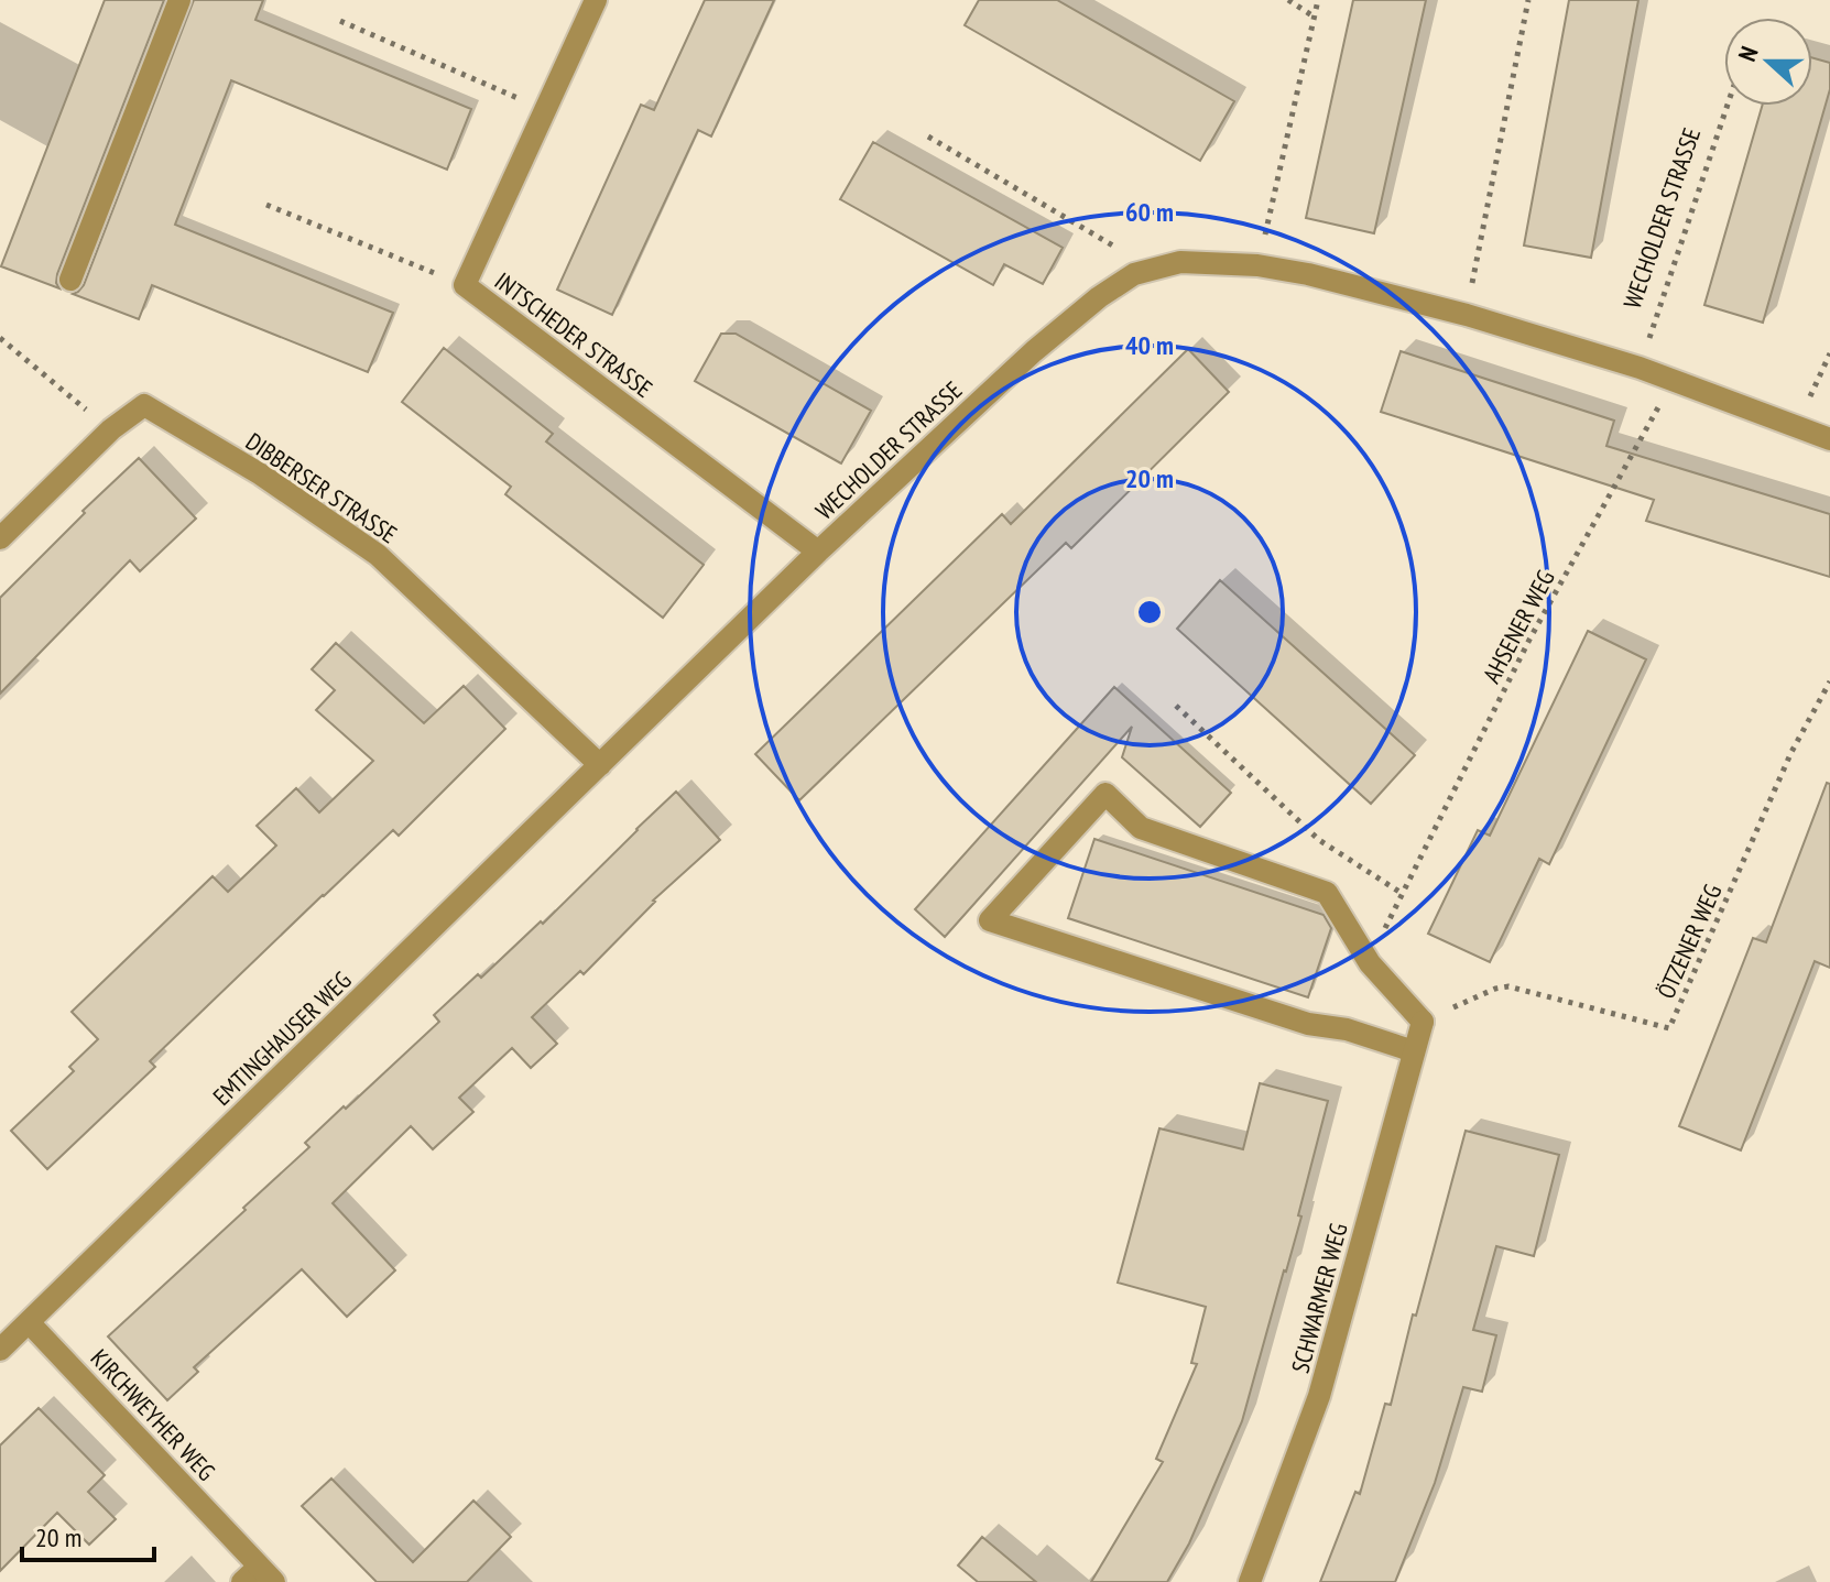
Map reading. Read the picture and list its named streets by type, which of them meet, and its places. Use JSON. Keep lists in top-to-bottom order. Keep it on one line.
{"streets":{"street":["WECHOLDER STRASSE","INTSCHEDER STRASSE","DIBBERSER STRASSE","EMTINGHAUSER WEG","SCHWARMER WEG","KIRCHWEYHER WEG"],"path":["AHSENER WEG","ÖTZENER WEG"]},"crossings":[["WECHOLDER STRASSE","INTSCHEDER STRASSE"],["WECHOLDER STRASSE","DIBBERSER STRASSE"],["WECHOLDER STRASSE","AHSENER WEG"],["WECHOLDER STRASSE","EMTINGHAUSER WEG"],["DIBBERSER STRASSE","EMTINGHAUSER WEG"],["ÖTZENER WEG","SCHWARMER WEG"],["EMTINGHAUSER WEG","KIRCHWEYHER WEG"]],"scale_bar":"20 m","north":"left","rings":["60 m","40 m","20 m"]}
